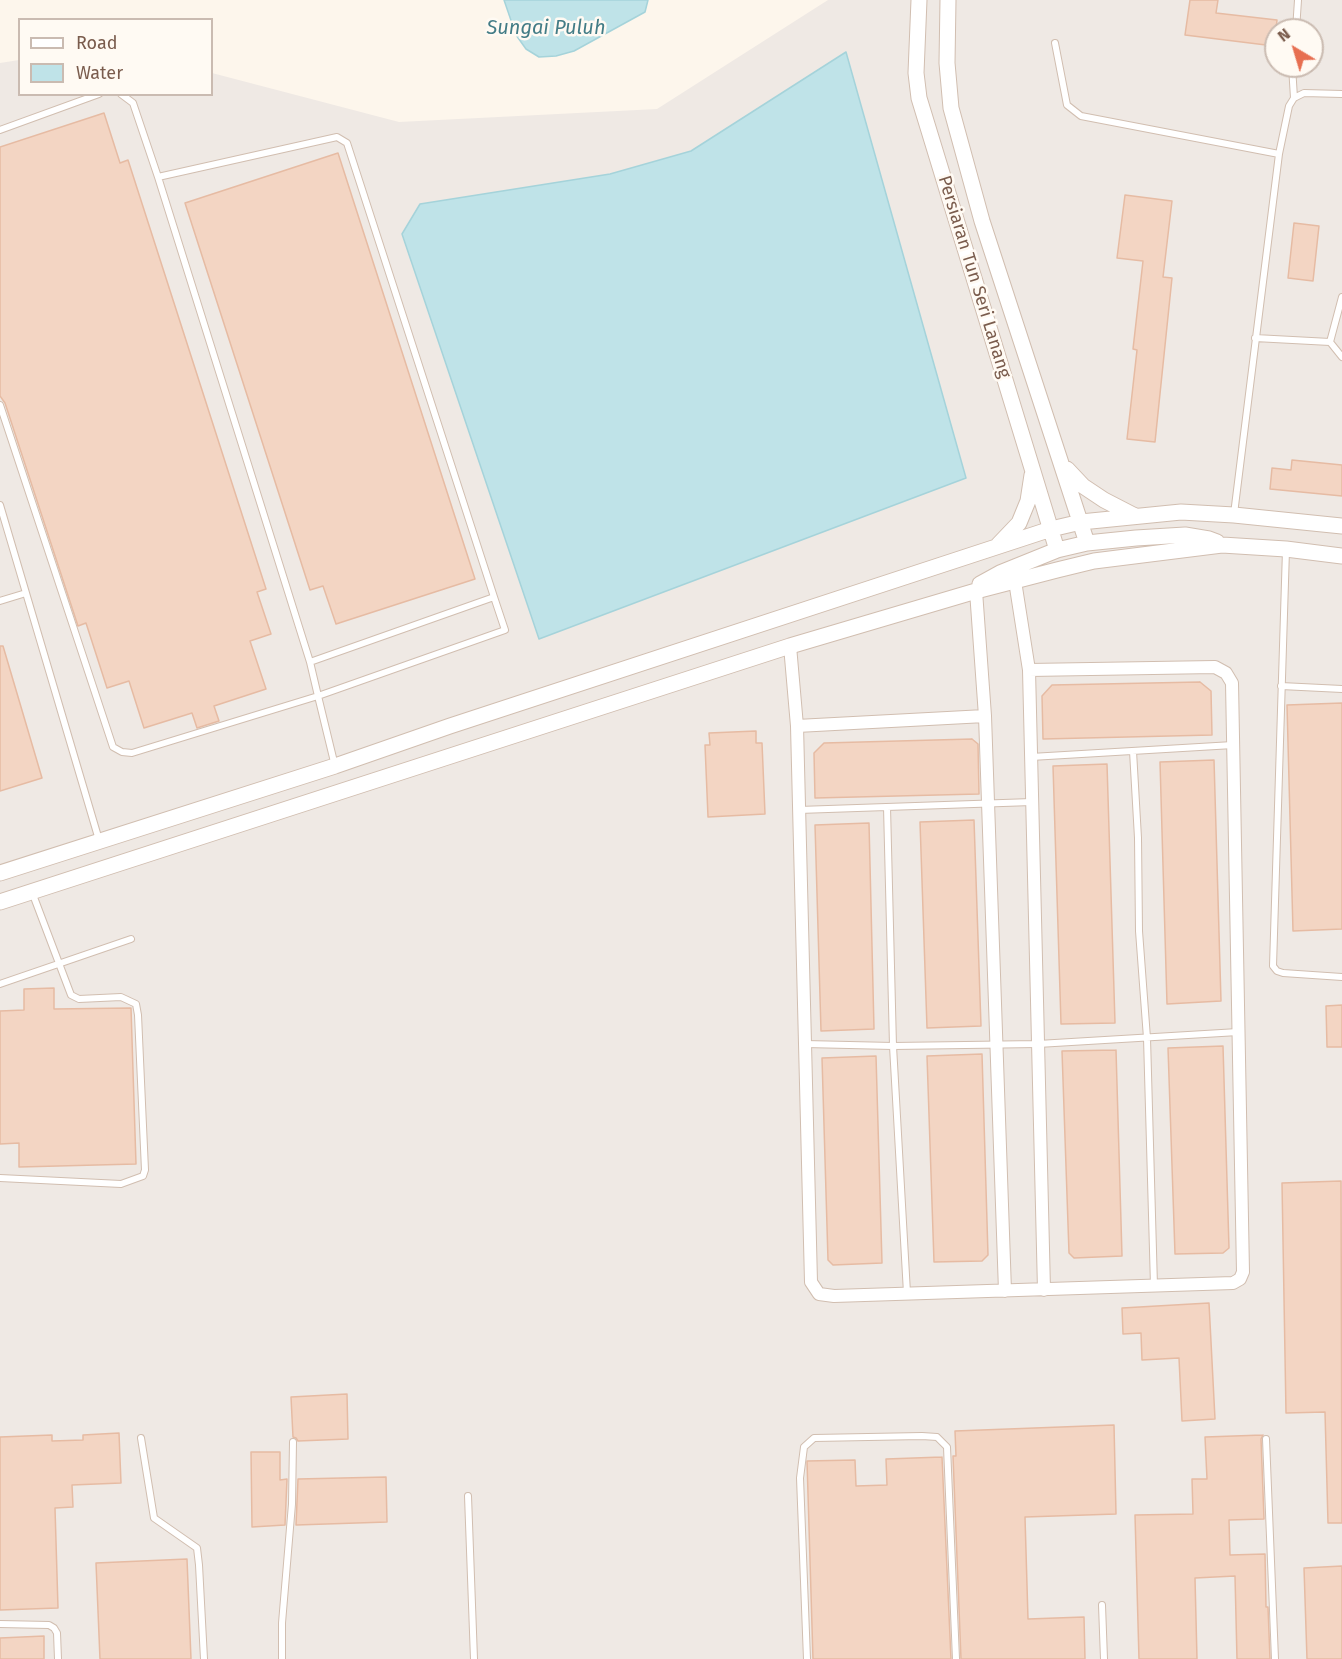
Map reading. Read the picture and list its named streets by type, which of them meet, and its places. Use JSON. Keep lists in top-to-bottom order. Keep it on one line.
{"streets":{"street":["Persiaran Tun Seri Lanang"]},"water":["Sungai Puluh"],"legend":["Road","Water"],"north":"top left"}
